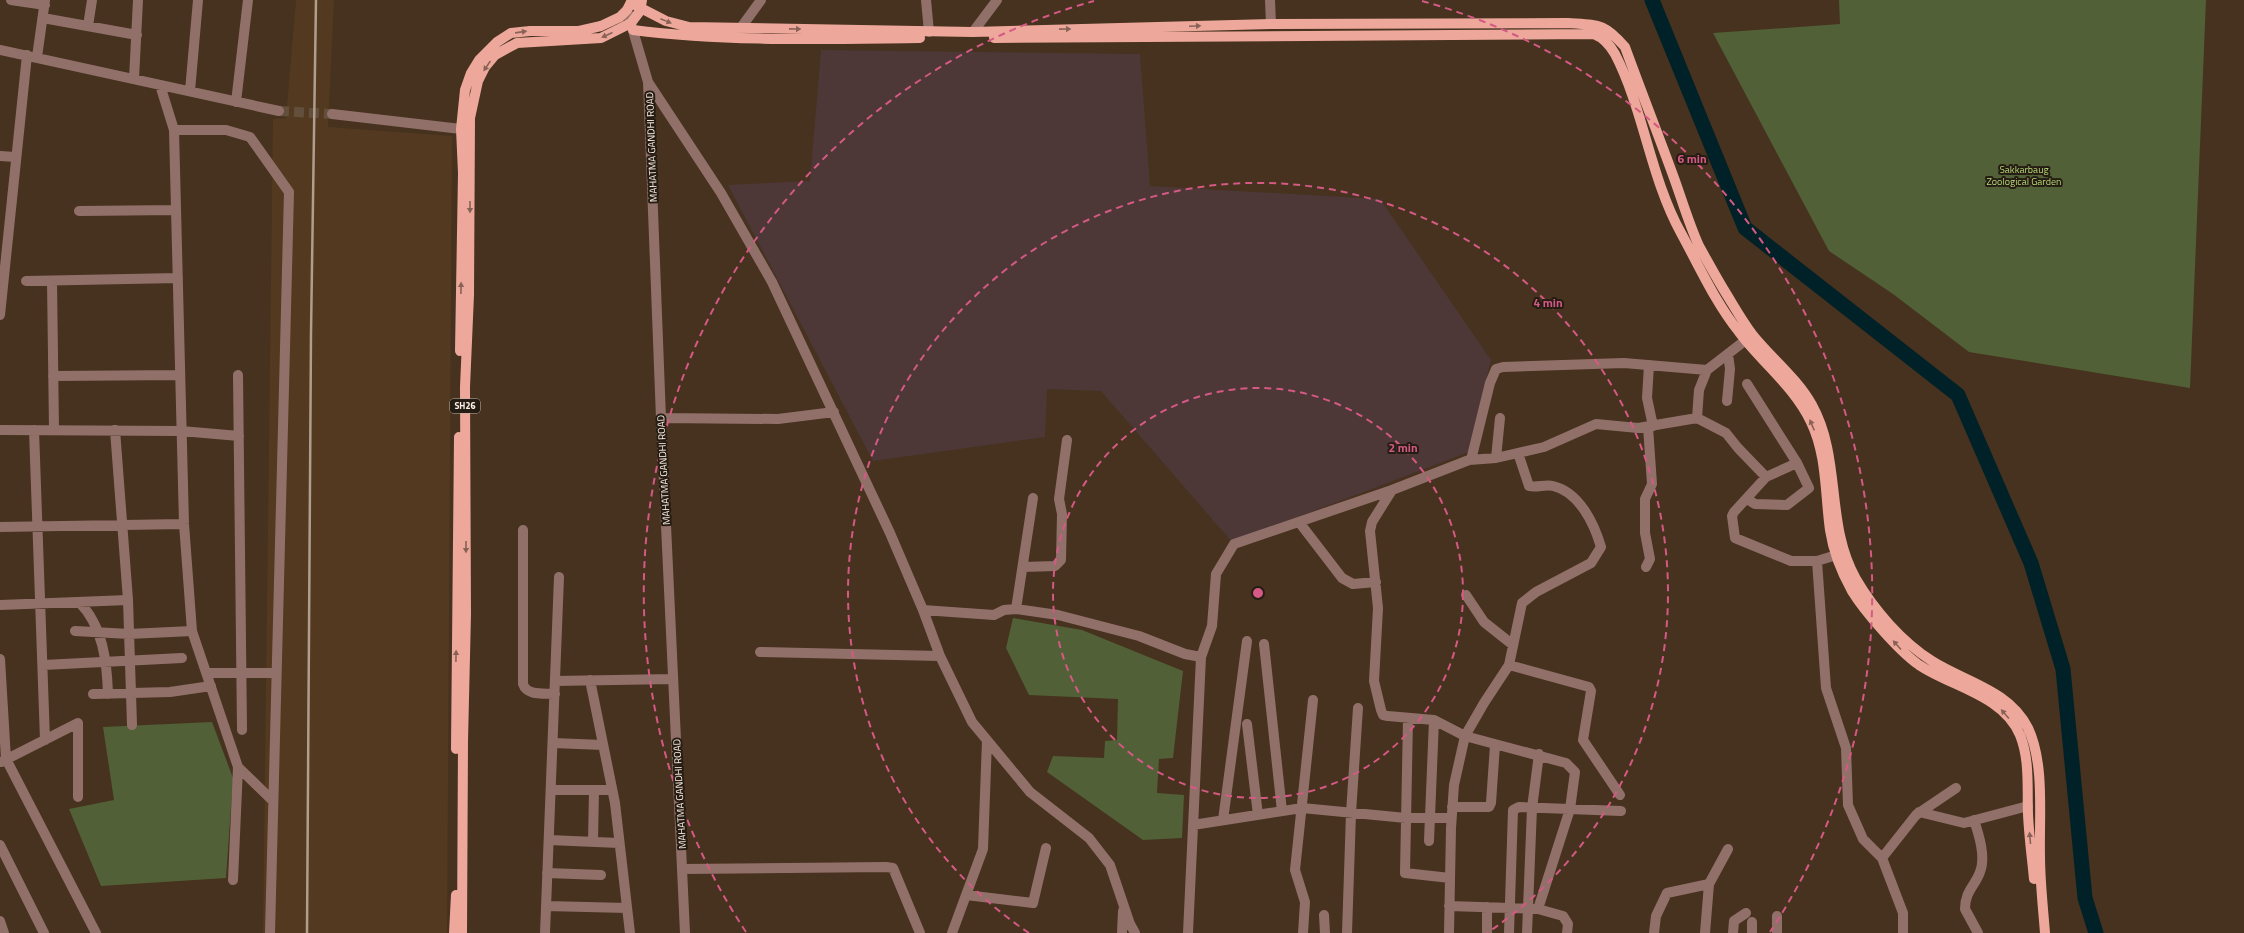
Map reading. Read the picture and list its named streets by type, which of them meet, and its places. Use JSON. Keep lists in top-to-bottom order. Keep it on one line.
{"streets":{"main road":["SH26"],"street":["MAHATMA GANDHI ROAD"]},"crossings":[["MAHATMA GANDHI ROAD","SH26"]],"parks":["Sakkarbaug Zoological Garden"],"rings":["6 min","4 min","2 min"]}
